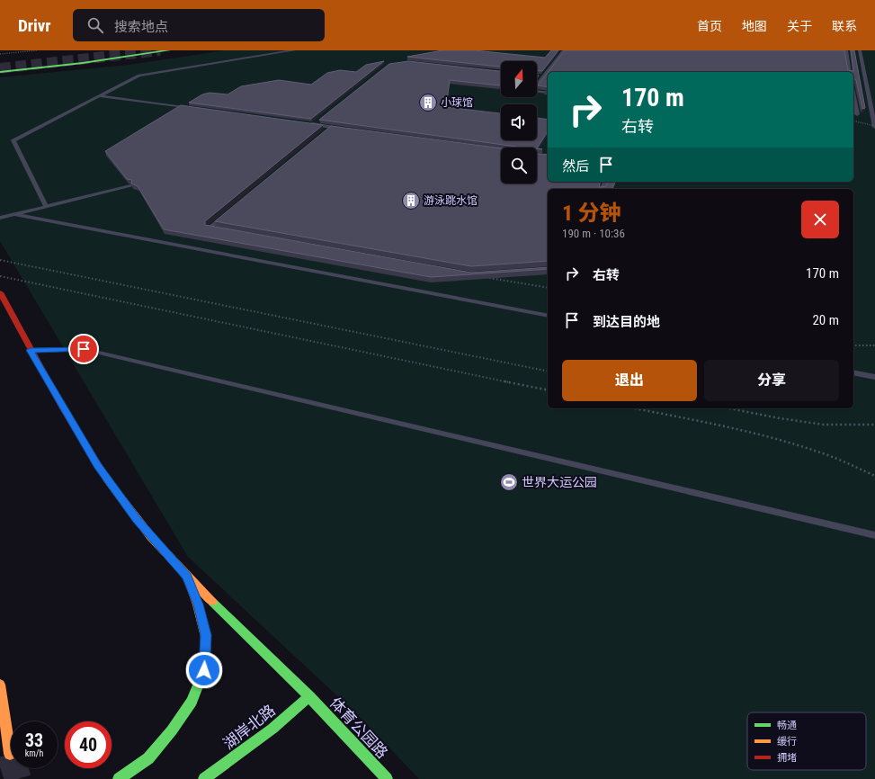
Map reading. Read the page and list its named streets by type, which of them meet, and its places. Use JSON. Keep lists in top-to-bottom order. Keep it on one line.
{"streets":{"street":["湖岸北路","体育公园路"]},"crossings":[["湖岸北路","体育公园路"]],"places":{"building":["小球馆","游泳跳水馆"],"sports":["世界大运公园"]},"legend":["畅通","缓行","拥堵"],"north":"top","page":{"header":"Drivr","search":"搜索地点","nav":["首页","地图","关于","联系"],"turn":["170 m","右转"],"then":"然后","heading":["1 分钟","190 m · 10:36"],"list":[{"name":"右转","value":"170 m"},{"name":"到达目的地","value":"20 m"}],"buttons":["退出","分享"],"speed":"33 km/h","limit":"40"}}
